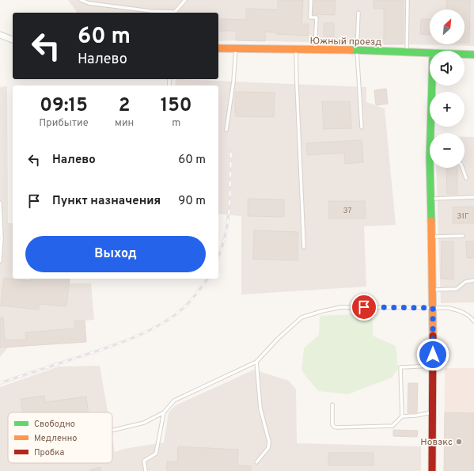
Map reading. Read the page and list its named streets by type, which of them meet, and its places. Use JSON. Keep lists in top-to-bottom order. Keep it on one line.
{"streets":{"street":["Южный проезд"]},"places":["Новэкс"],"house_numbers":["37","31Г"],"legend":["Свободно","Медленно","Пробка"],"north":"top right","page":{"map_buttons":["+","−"],"turn":["60 m","Налево"],"eta":["09:15","Прибытие","2","мин","150","m"],"list":[{"name":"Налево","value":"60 m"},{"name":"Пункт назначения","value":"90 m"}],"buttons":"Выход"}}
